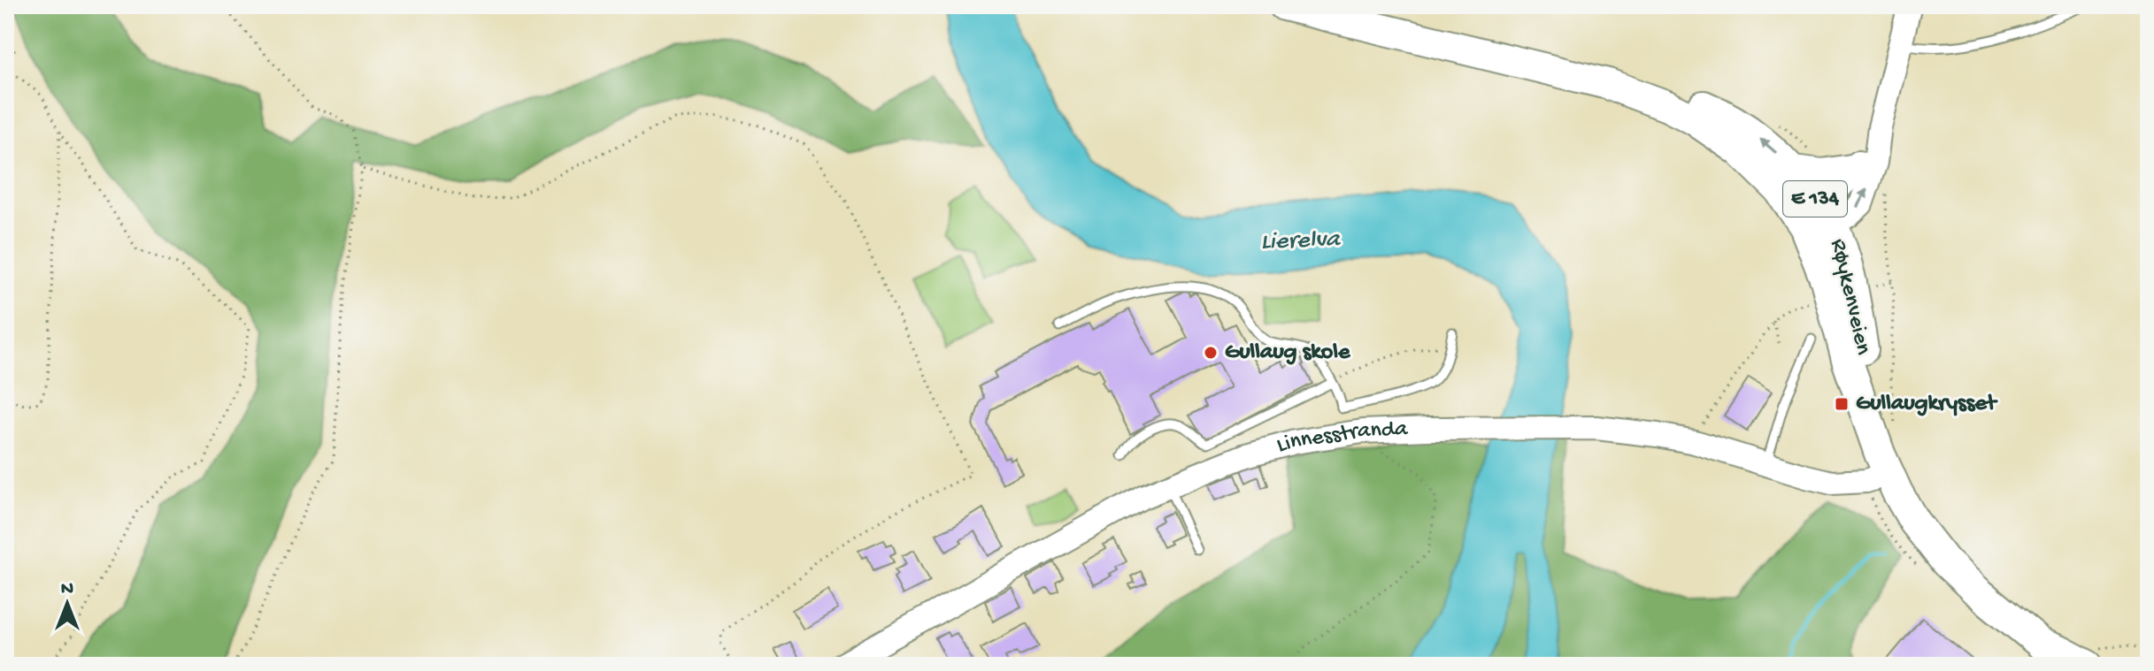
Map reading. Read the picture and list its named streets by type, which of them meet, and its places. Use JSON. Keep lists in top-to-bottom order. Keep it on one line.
{"streets":{"highway":["E 134","Røykenveien"],"street":["Linnesstranda"]},"crossings":[["E 134","Røykenveien"],["Røykenveien","Linnesstranda"]],"water":["Lierelva"],"places":{"other":["Gullaug skole"],"transit":["Gullaugkrysset"]},"north":"top"}
